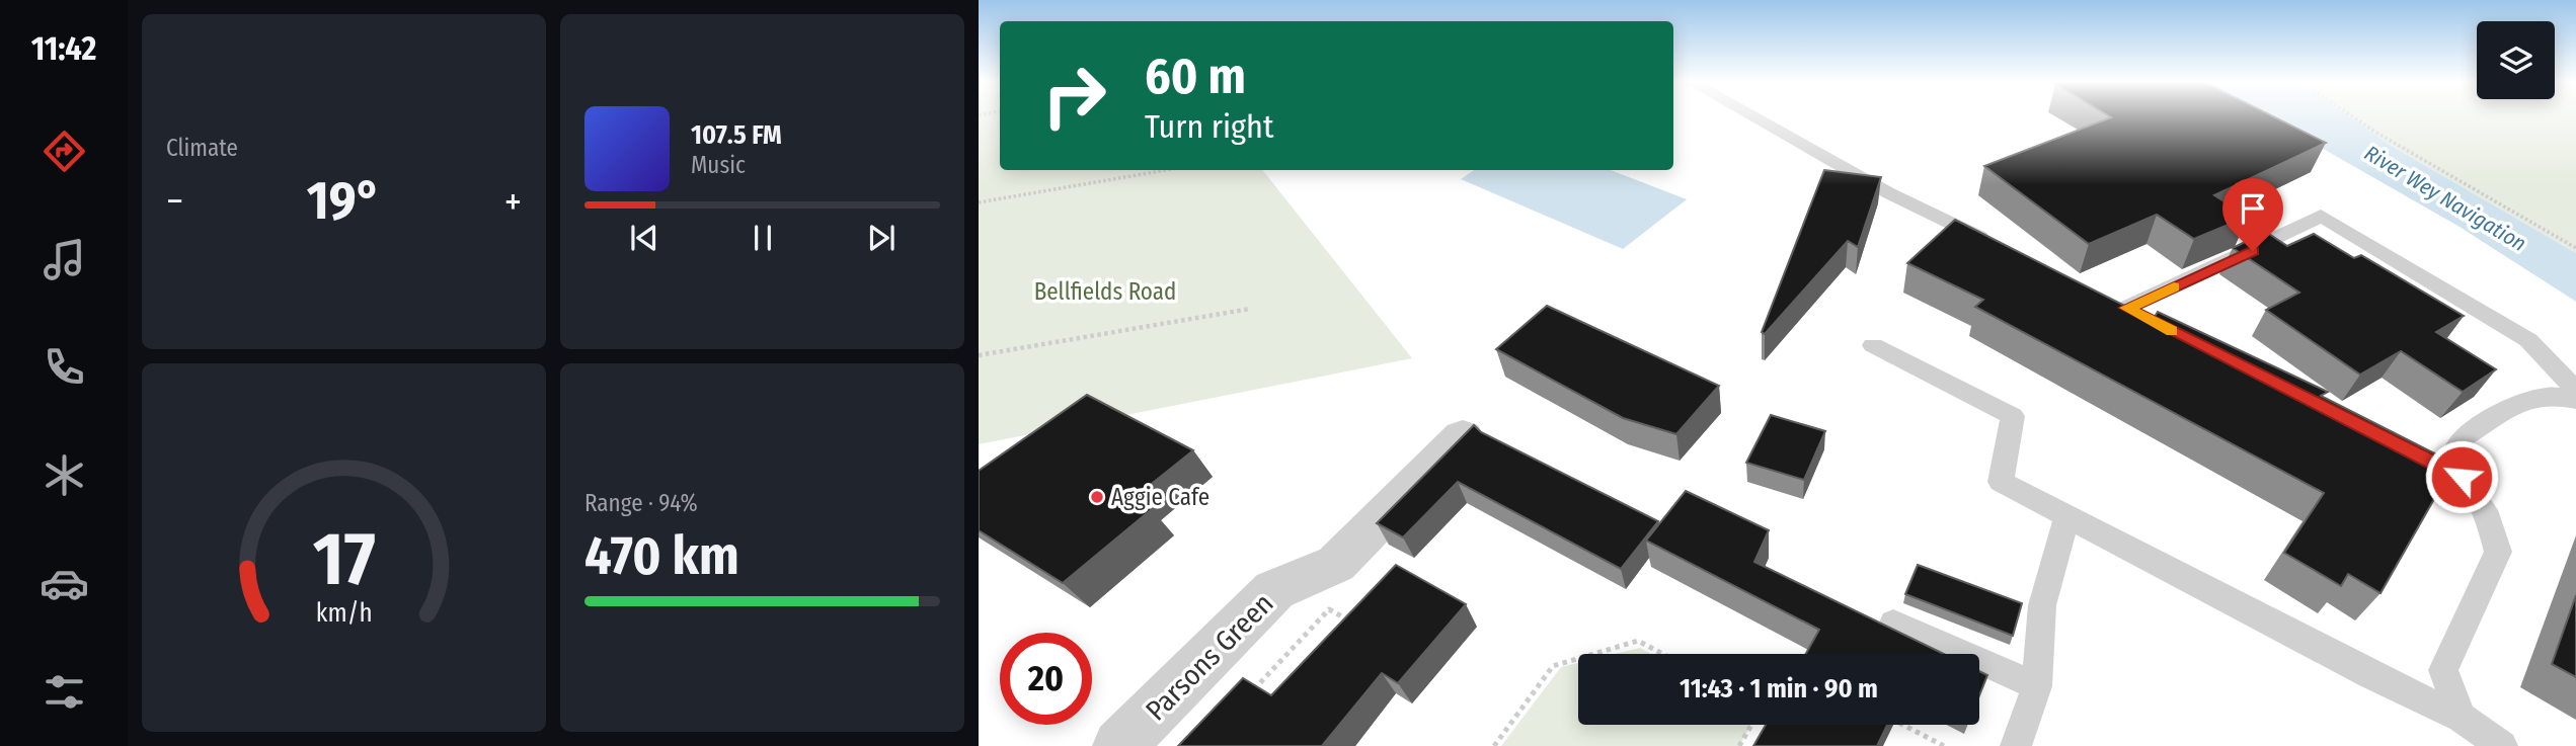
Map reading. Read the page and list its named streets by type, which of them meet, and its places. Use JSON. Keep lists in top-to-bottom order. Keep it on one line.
{"streets":{"street":["Parsons Green"]},"water":["River Wey Navigation"],"parks":["Bellfields Road"],"places":["Aggie Cafe"],"page":{"tabs":"11:42","tile":["Climate",["Range · 94%","470 km"]],"turn":["60 m","Turn right"],"song":["107.5 FM","Music"],"heat":["−","19°","+"],"limit":"20","trip":"11:43 · 1 min · 90 m","gauge":["17","km/h"]}}
